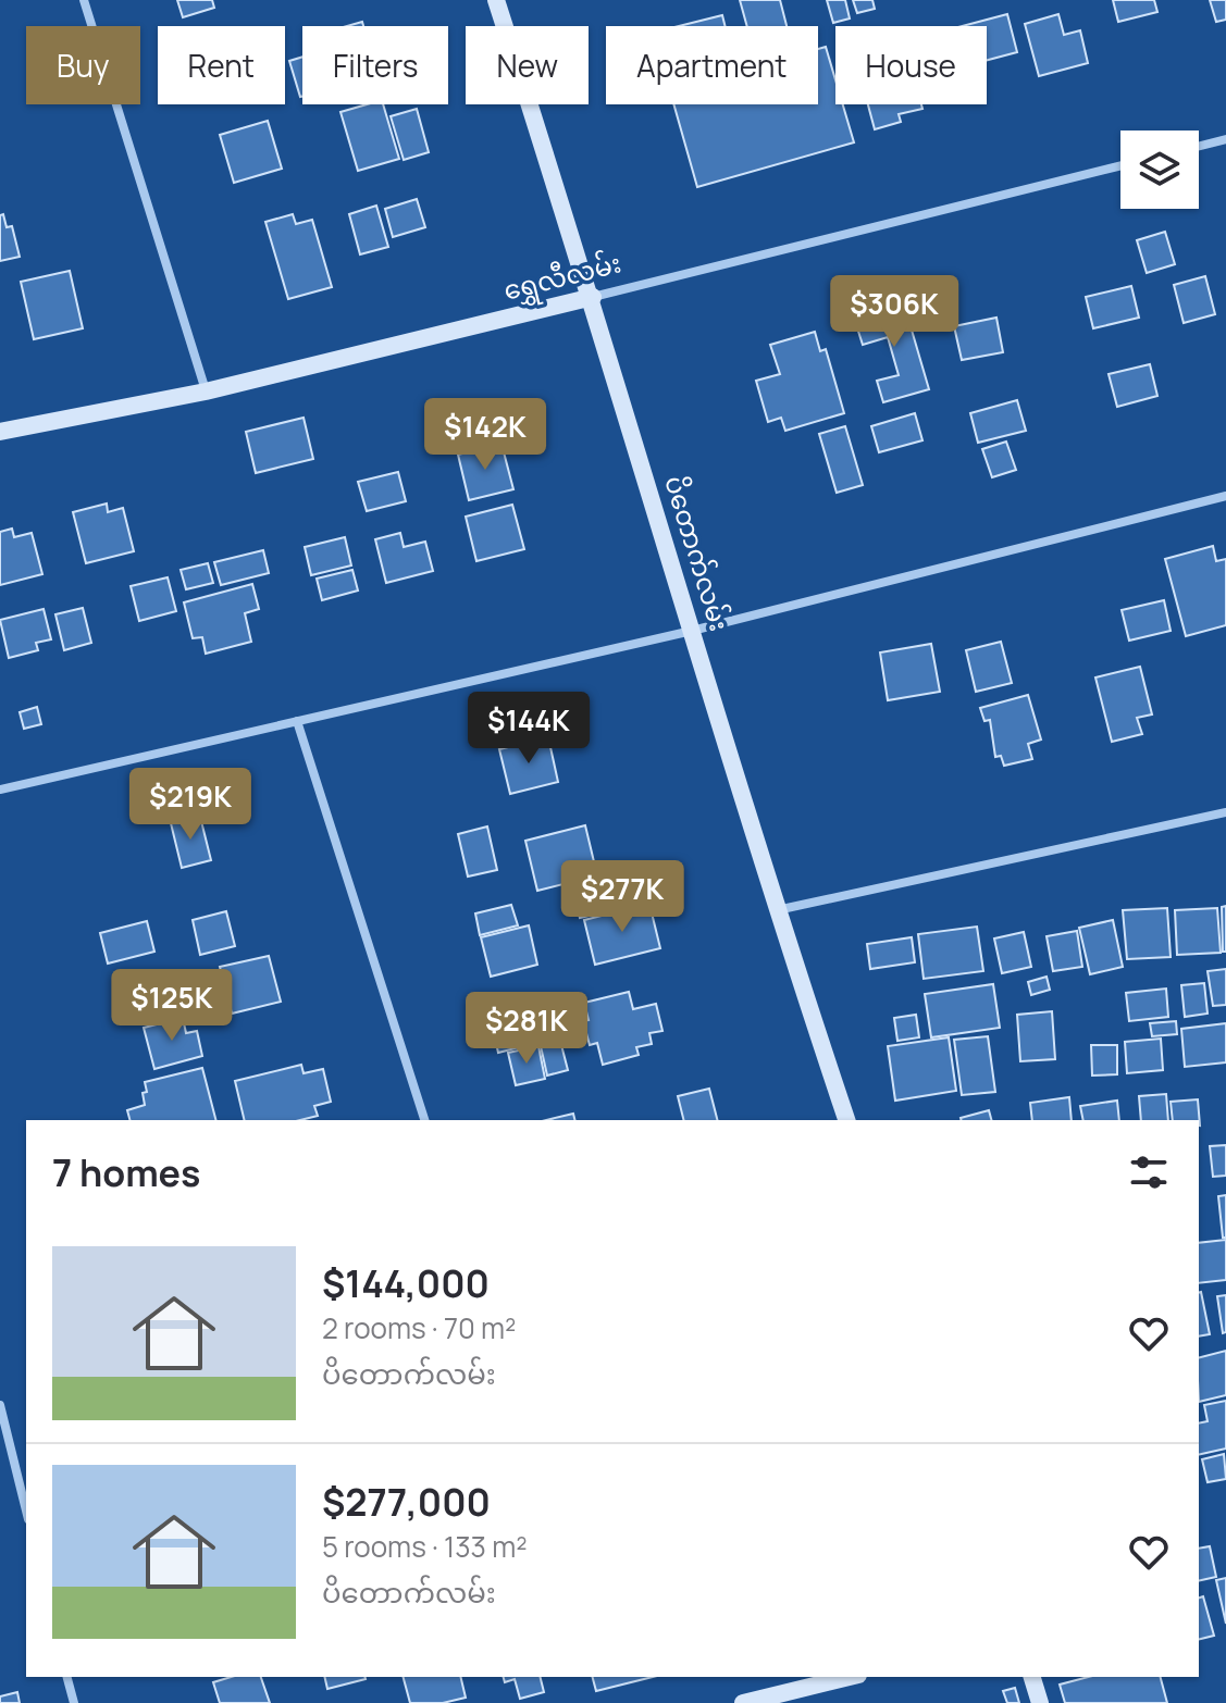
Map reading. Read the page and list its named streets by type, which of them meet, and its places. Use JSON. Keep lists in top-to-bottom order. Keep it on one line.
{"streets":{"street":["ရွှေလီလမ်း","ပိတောက်လမ်း"]},"crossings":[["ရွှေလီလမ်း","ပိတောက်လမ်း"]],"page":{"chip":["Buy","Rent","Filters","New","Apartment","House"],"price":["$306K","$142K","$144K","$219K","$277K","$125K","$281K"],"heading":"7 homes","list":[{"name":"$144,000","note":"2 rooms · 70 m² · ပိတောက်လမ်း"},{"name":"$277,000","note":"5 rooms · 133 m² · ပိတောက်လမ်း"}]}}
